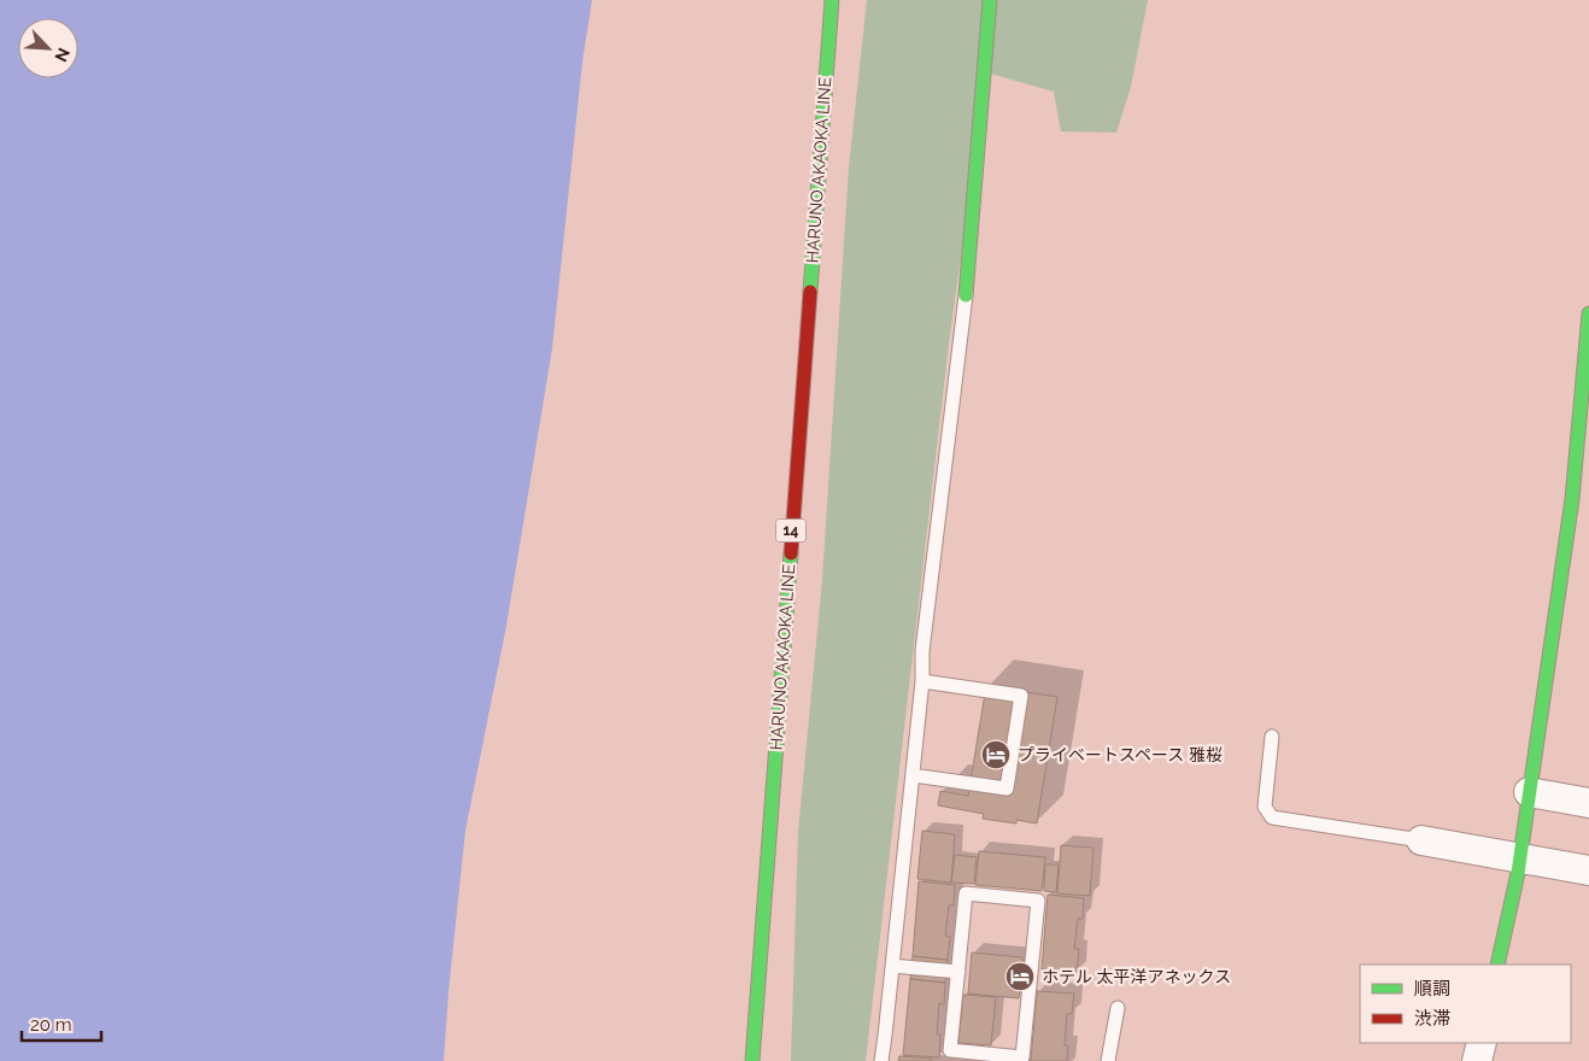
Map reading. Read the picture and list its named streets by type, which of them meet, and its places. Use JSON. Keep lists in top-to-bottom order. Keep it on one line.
{"streets":{"main road":["HARUNO AKAOKA LINE","14"]},"places":{"hotel":["プライベートスペース 雅桜","ホテル 太平洋アネックス"]},"legend":["順調","渋滞"],"scale_bar":"20 m","north":"bottom right"}
